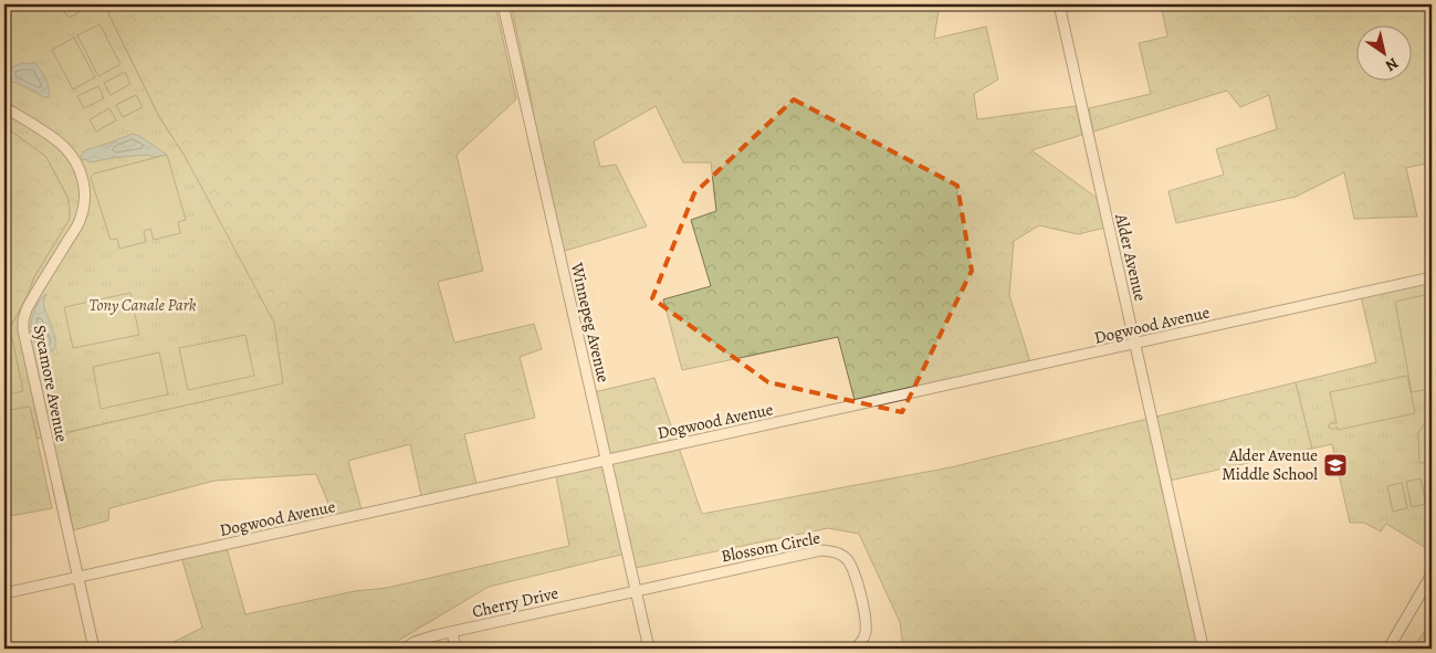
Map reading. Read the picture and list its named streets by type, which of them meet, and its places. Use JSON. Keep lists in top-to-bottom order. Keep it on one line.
{"streets":{"street":["Alder Avenue","Winnepeg Avenue","Dogwood Avenue","Sycamore Avenue","Blossom Circle","Cherry Drive"]},"crossings":[["Alder Avenue","Dogwood Avenue"],["Winnepeg Avenue","Dogwood Avenue"],["Winnepeg Avenue","Blossom Circle"],["Winnepeg Avenue","Cherry Drive"],["Dogwood Avenue","Sycamore Avenue"],["Blossom Circle","Cherry Drive"]],"parks":["Tony Canale Park"],"places":{"school or university":["Alder Avenue Middle School"]},"north":"bottom right"}
